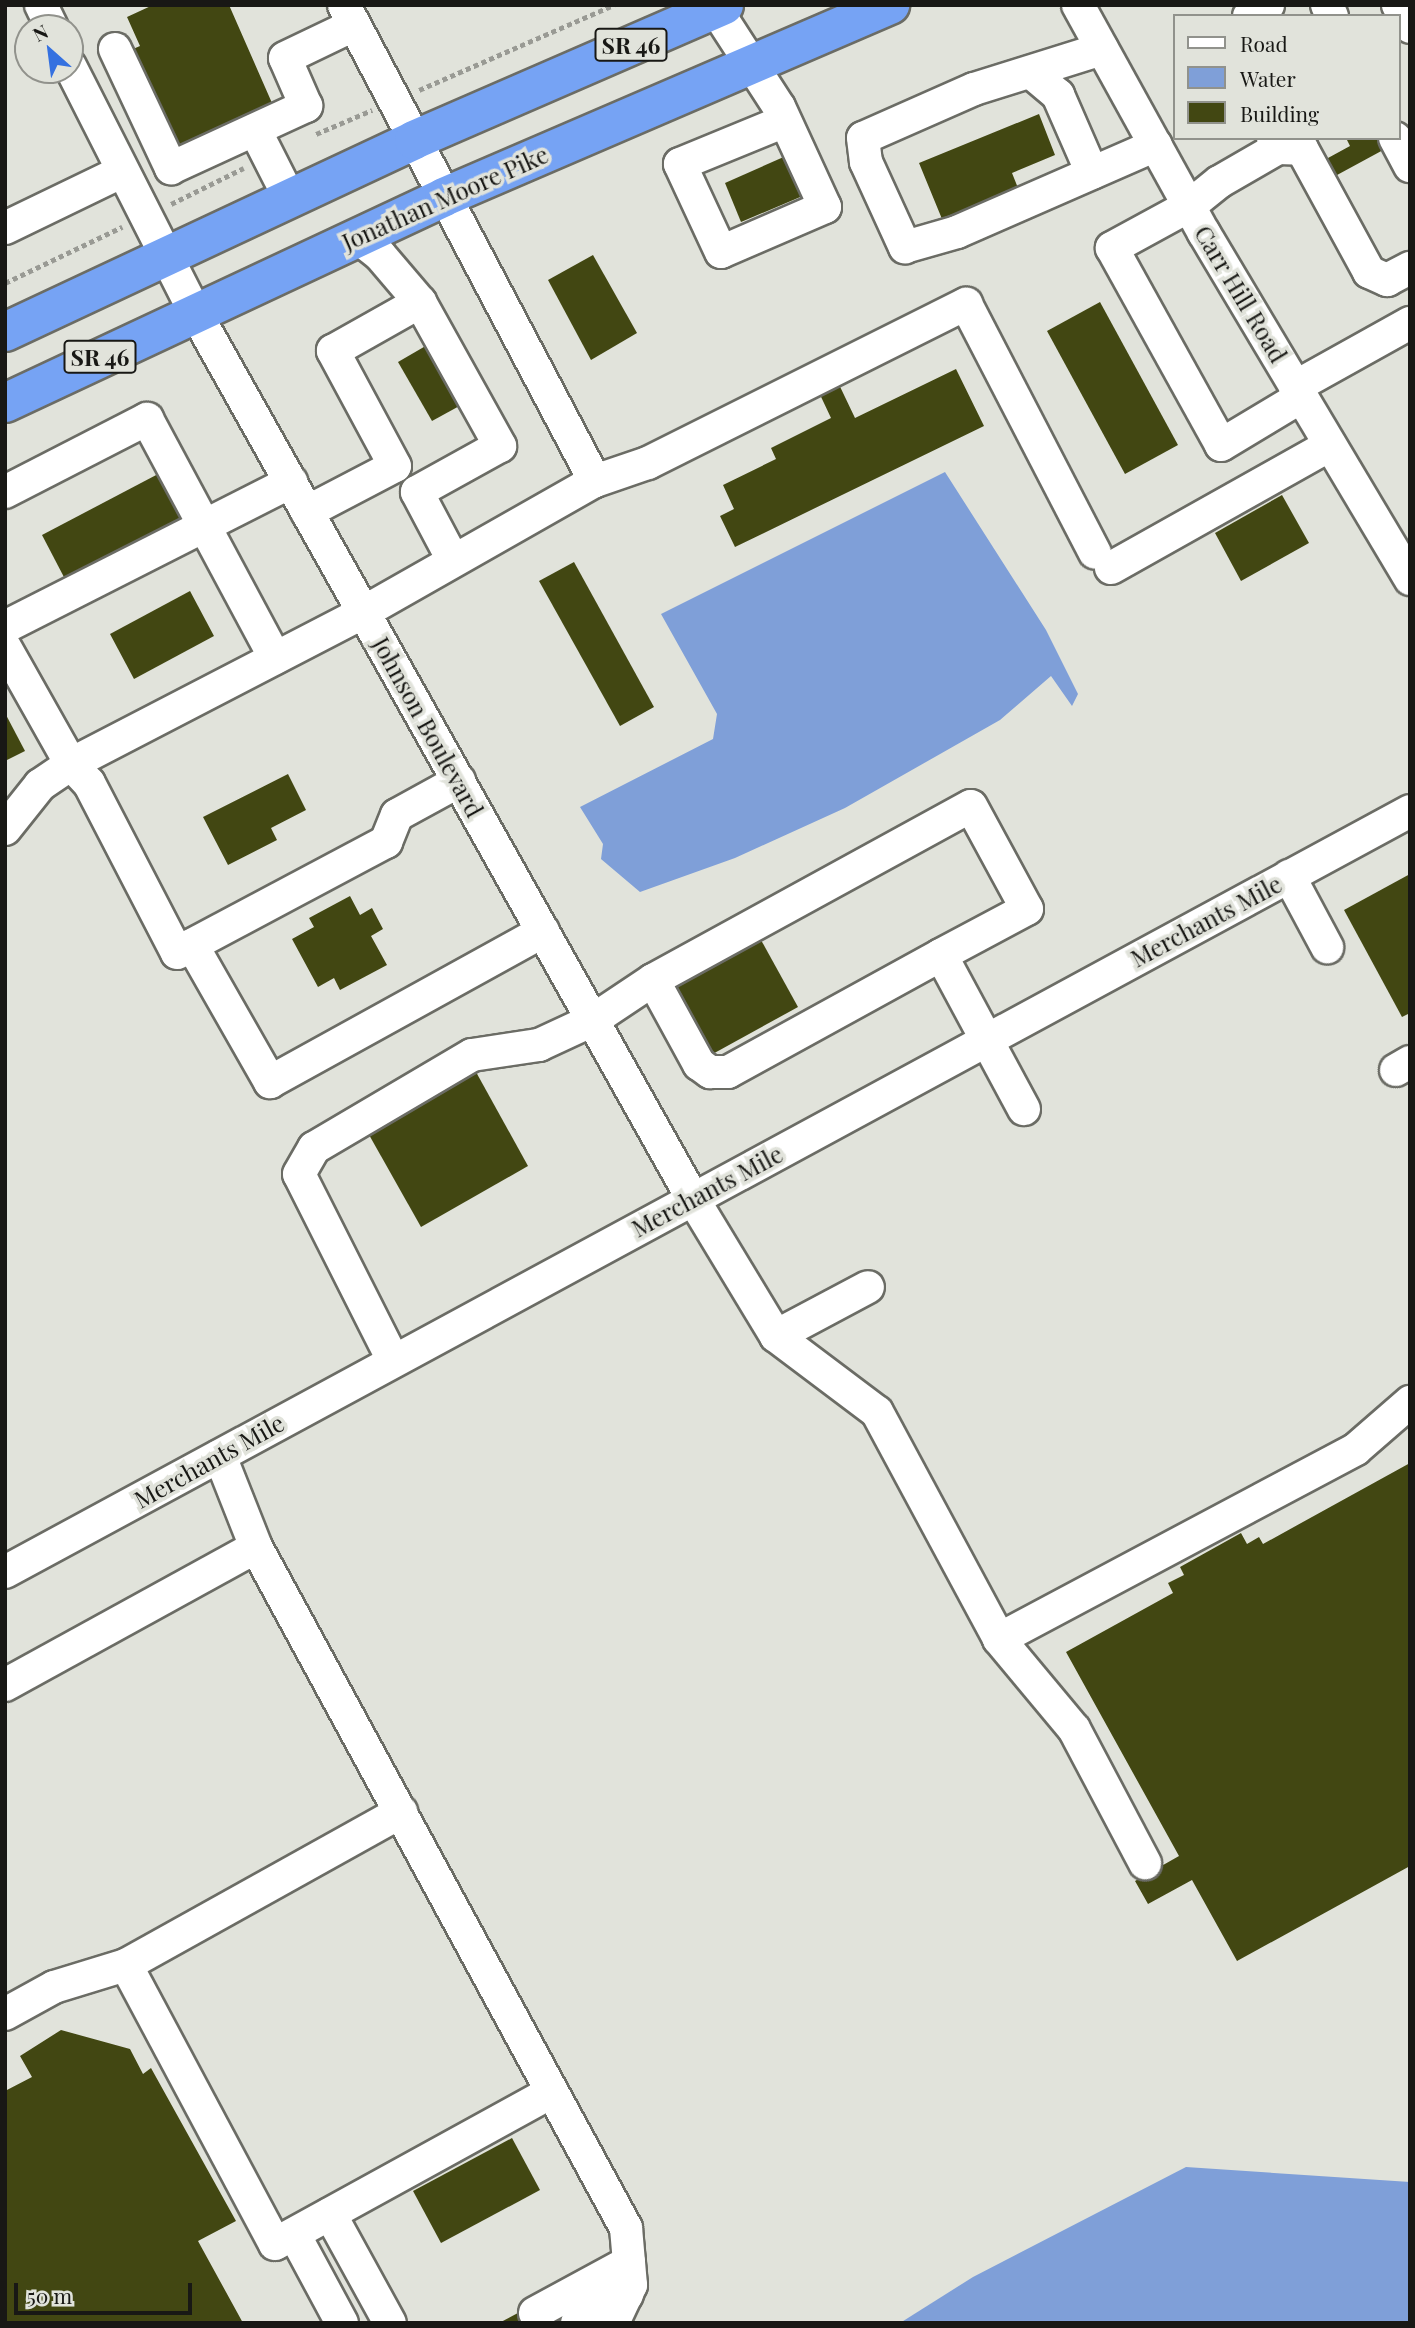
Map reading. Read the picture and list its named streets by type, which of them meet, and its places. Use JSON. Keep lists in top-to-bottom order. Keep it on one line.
{"streets":{"highway":["SR 46","Jonathan Moore Pike"],"street":["Carr Hill Road","Johnson Boulevard","Merchants Mile"]},"crossings":[["SR 46","Johnson Boulevard"],["Jonathan Moore Pike","Johnson Boulevard"],["Johnson Boulevard","Merchants Mile"]],"legend":["Road","Water","Building"],"scale_bar":"50 m","north":"top left"}
